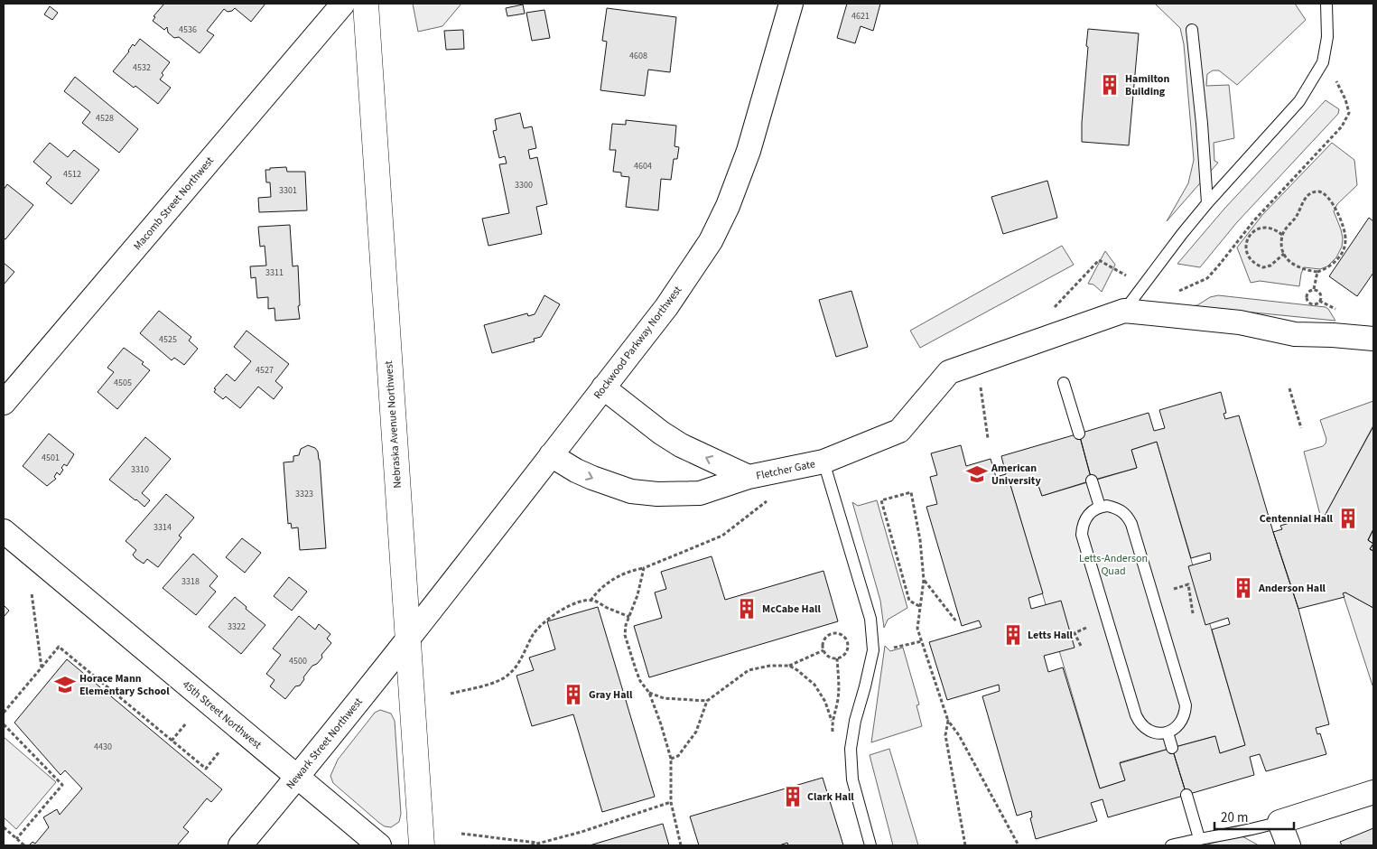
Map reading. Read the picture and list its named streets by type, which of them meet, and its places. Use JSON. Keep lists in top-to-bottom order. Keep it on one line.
{"streets":{"main road":["Nebraska Avenue Northwest"],"street":["Macomb Street Northwest","Rockwood Parkway Northwest","Fletcher Gate","45th Street Northwest","Newark Street Northwest"]},"crossings":[["Rockwood Parkway Northwest","Nebraska Avenue Northwest"],["Rockwood Parkway Northwest","Fletcher Gate"],["Rockwood Parkway Northwest","Newark Street Northwest"],["Nebraska Avenue Northwest","Newark Street Northwest"],["45th Street Northwest","Newark Street Northwest"]],"parks":["Letts-Anderson Quad"],"places":{"building":["Hamilton Building","Centennial Hall","Anderson Hall","McCabe Hall","Letts Hall","Gray Hall","Clark Hall"],"school or university":["American University","Horace Mann Elementary School"]},"house_numbers":["4621","4536","4608","4532","4528","4604","4512","3300","3301","3311","4525","4527","4505","4501","3310","3323","3314","3318","3322","4500","4430"],"scale_bar":"20 m"}
